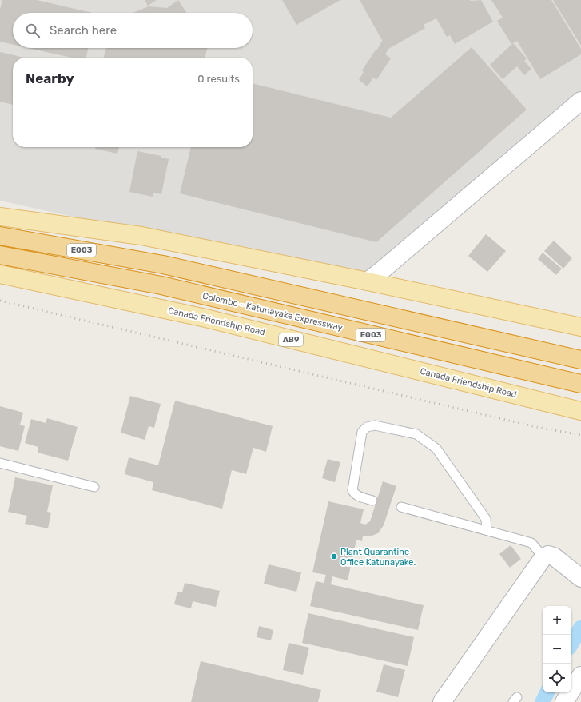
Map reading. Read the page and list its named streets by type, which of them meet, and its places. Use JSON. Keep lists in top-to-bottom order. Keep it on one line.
{"streets":{"highway":["E003","Colombo - Katunayake Expressway"],"main road":["Canada Friendship Road","AB9"]},"places":["Plant Quarantine Office Katunayake."],"page":{"search":"Search here","heading":["Nearby","0 results"],"map_buttons":["+","−"]}}
